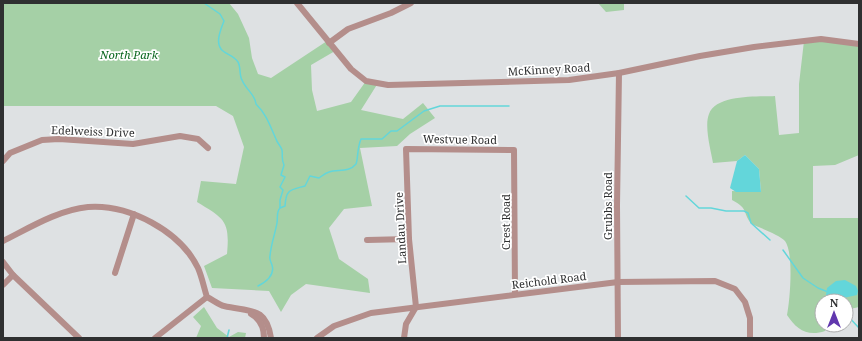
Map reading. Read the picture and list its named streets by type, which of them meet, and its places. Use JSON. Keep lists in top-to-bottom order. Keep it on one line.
{"streets":{"street":["McKinney Road","Edelweiss Drive","Westvue Road","Grubbs Road","Crest Road","Landau Drive","Reichold Road"]},"crossings":[["McKinney Road","Grubbs Road"],["Westvue Road","Crest Road"],["Westvue Road","Landau Drive"],["Grubbs Road","Reichold Road"],["Crest Road","Reichold Road"],["Landau Drive","Reichold Road"]],"parks":["North Park"],"north":"top"}
